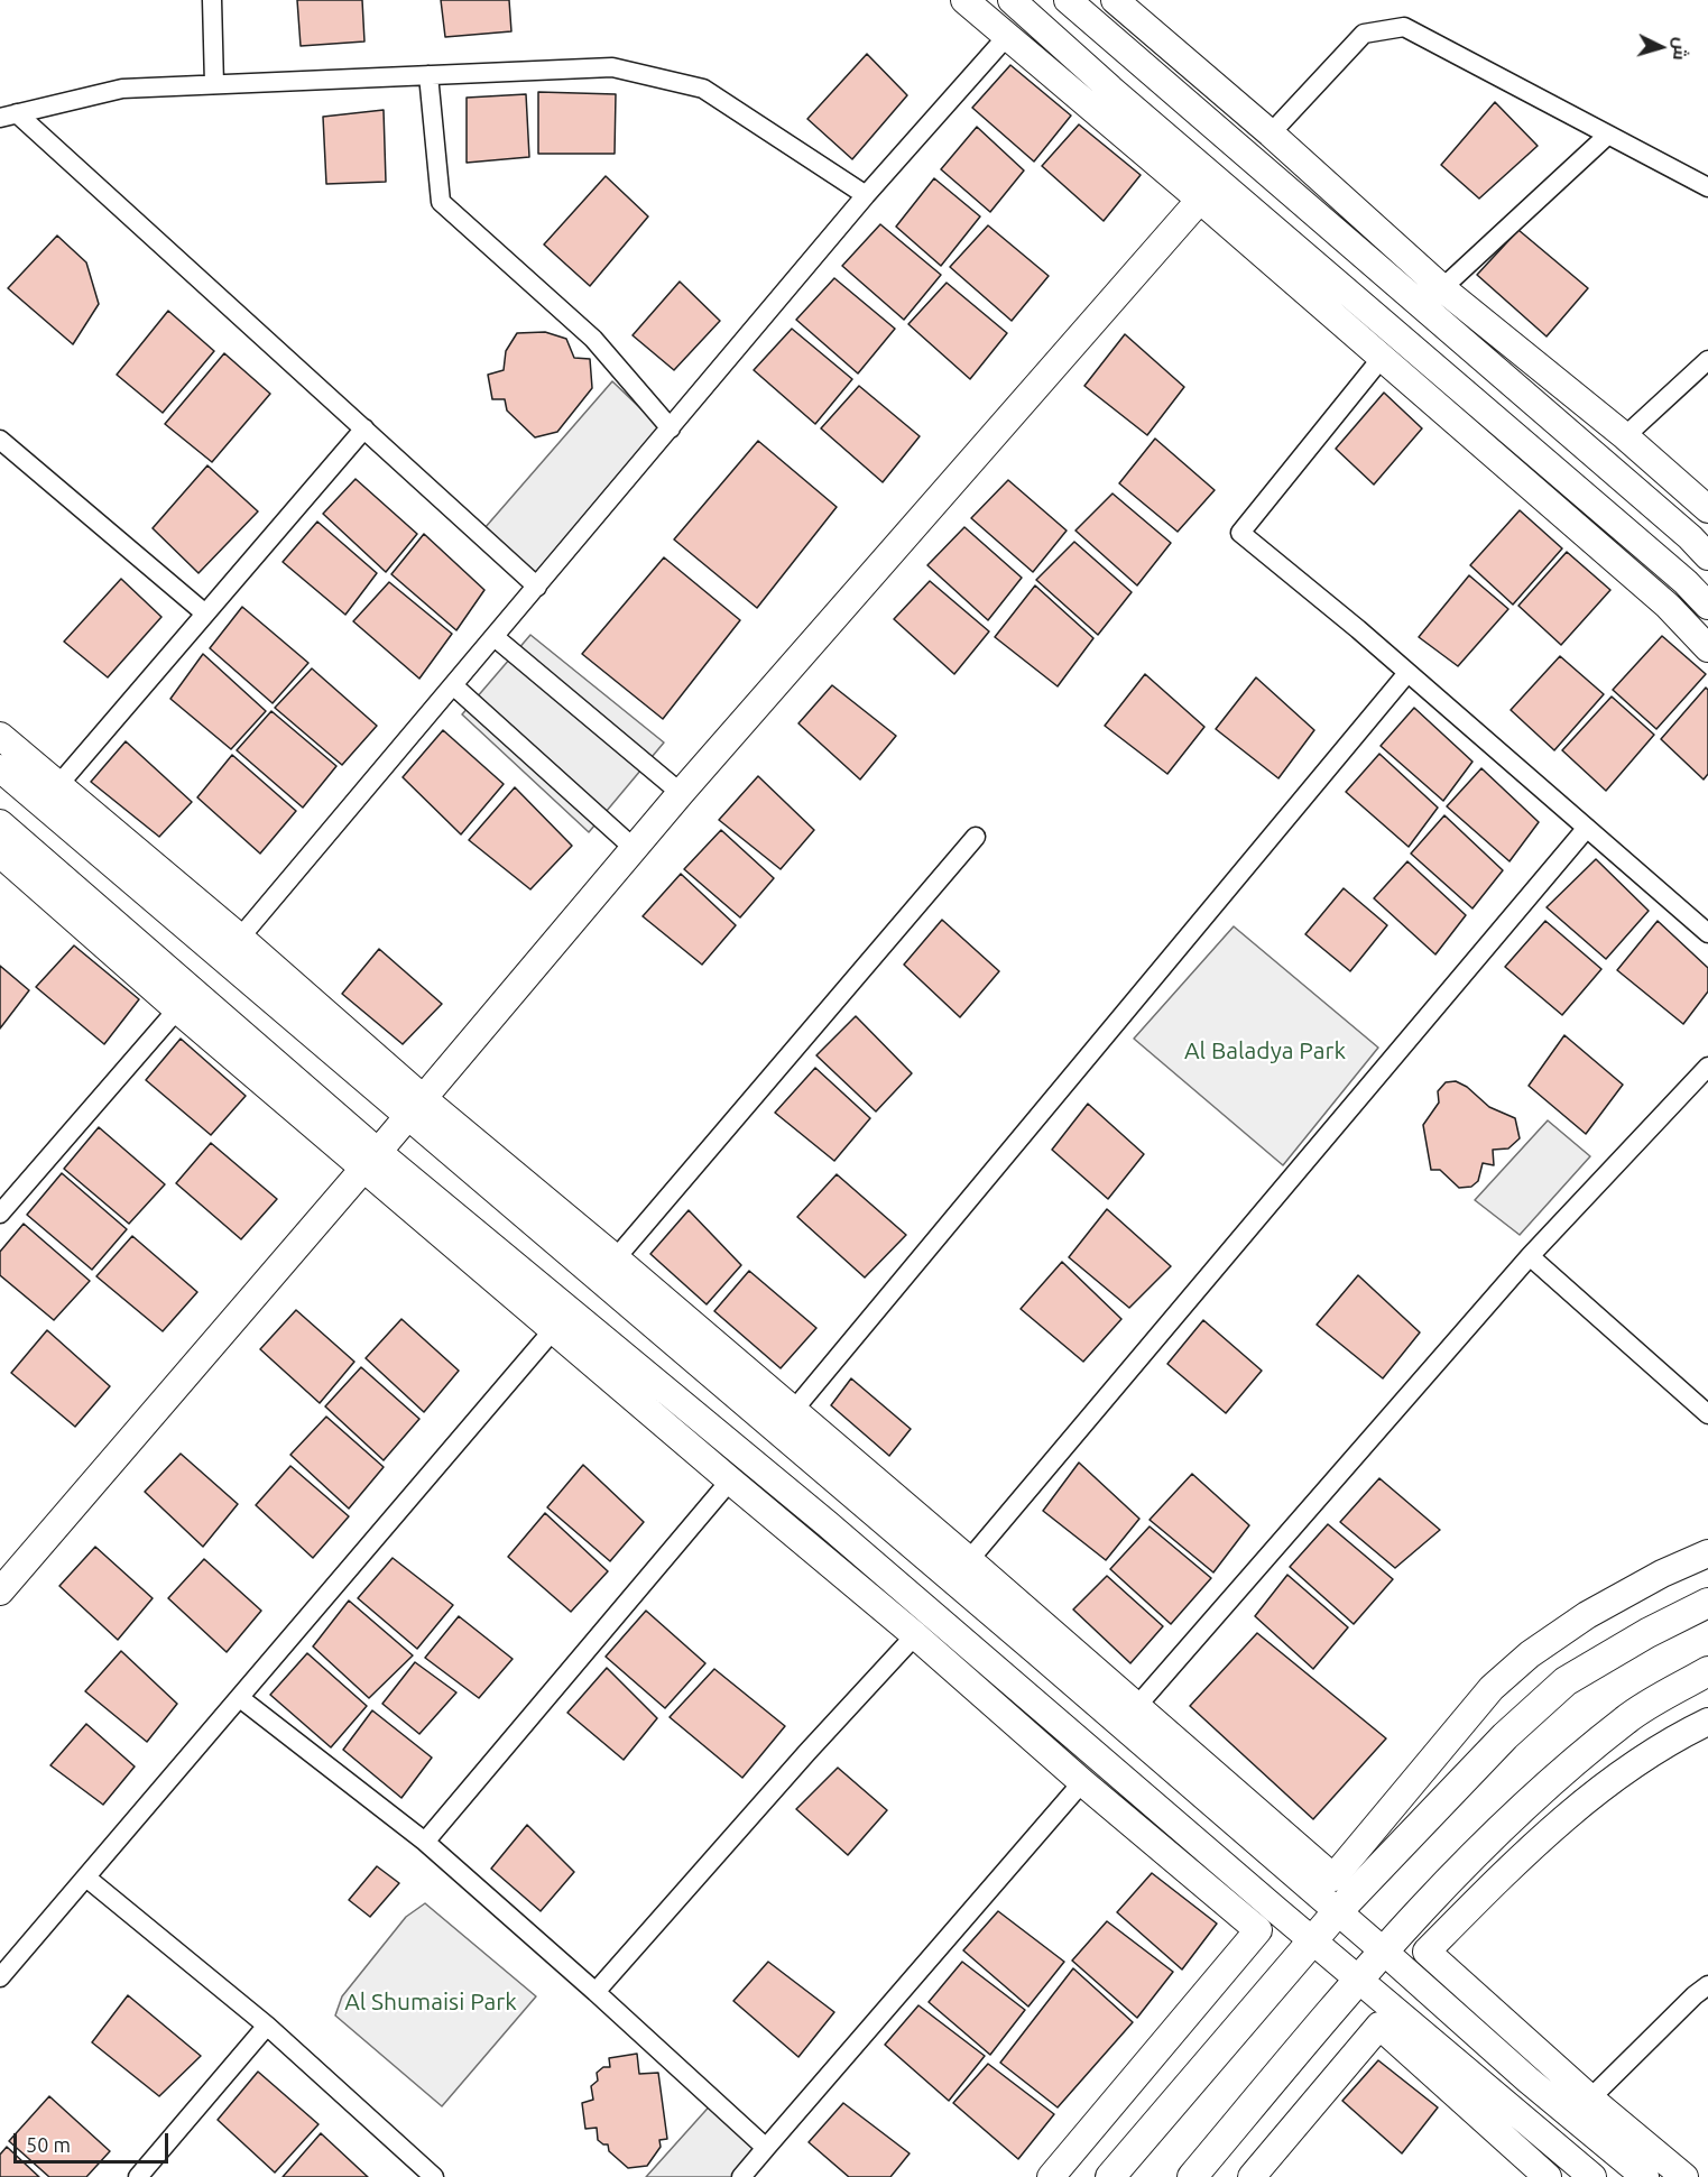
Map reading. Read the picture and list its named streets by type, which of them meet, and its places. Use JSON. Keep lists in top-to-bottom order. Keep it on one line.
{"parks":["Al Baladya Park","Al Shumaisi Park"],"scale_bar":"50 m","north":"right"}
